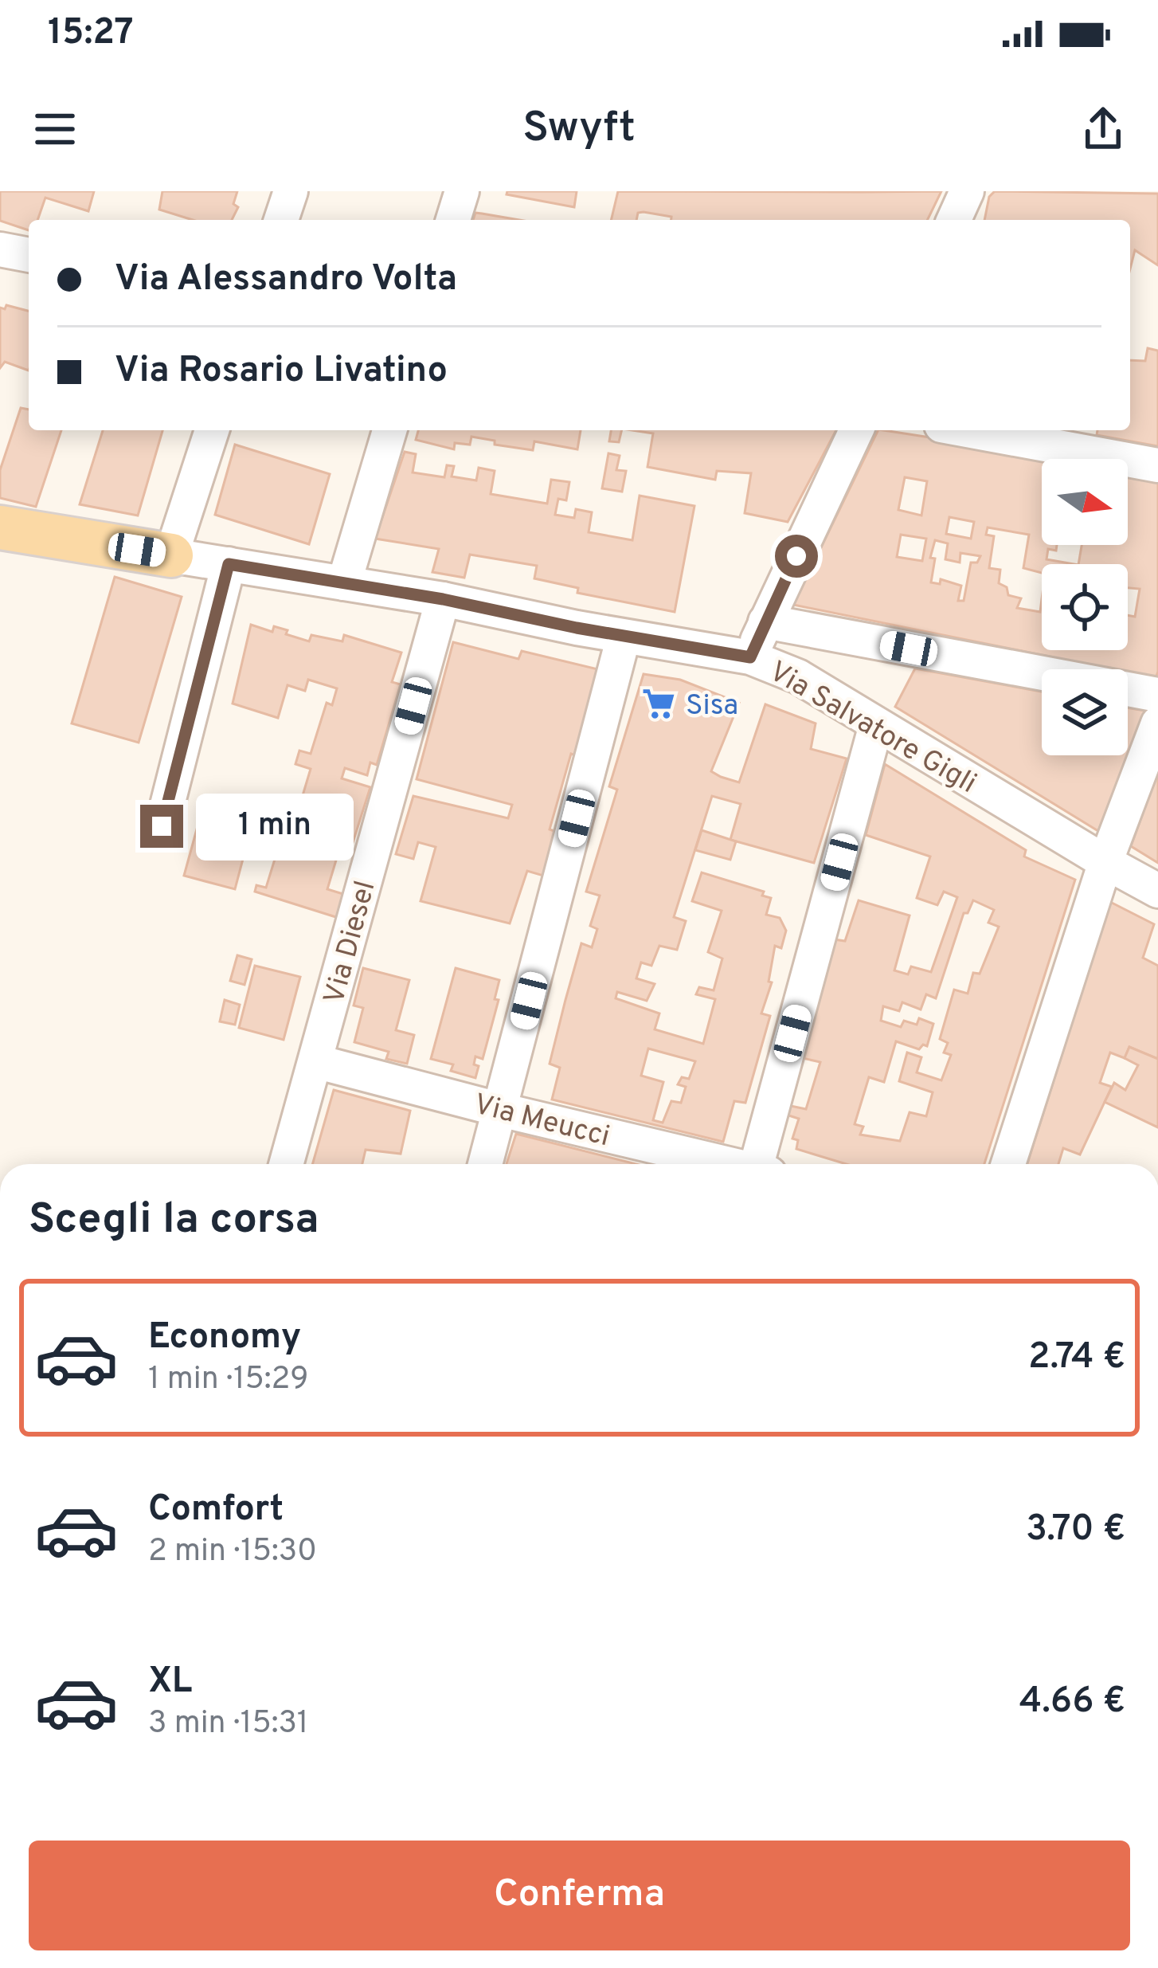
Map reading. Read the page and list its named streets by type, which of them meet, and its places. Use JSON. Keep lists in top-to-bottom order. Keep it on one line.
{"streets":{"street":["Via Salvatore Gigli","Via Diesel","Via Meucci"]},"crossings":[["Via Salvatore Gigli","Via Diesel"],["Via Diesel","Via Meucci"]],"places":{"supermarket":["Sisa"]},"north":"right","page":{"status":"15:27","header":"Swyft","banner":["Via Alessandro Volta","Via Rosario Livatino"],"bubble":"1 min","heading":"Scegli la corsa","list":[{"name":"Economy","note":"1 min · 15:29","value":"2.74 €"},{"name":"Comfort","note":"2 min · 15:30","value":"3.70 €"},{"name":"XL","note":"3 min · 15:31","value":"4.66 €"}],"buttons":"Conferma"}}
